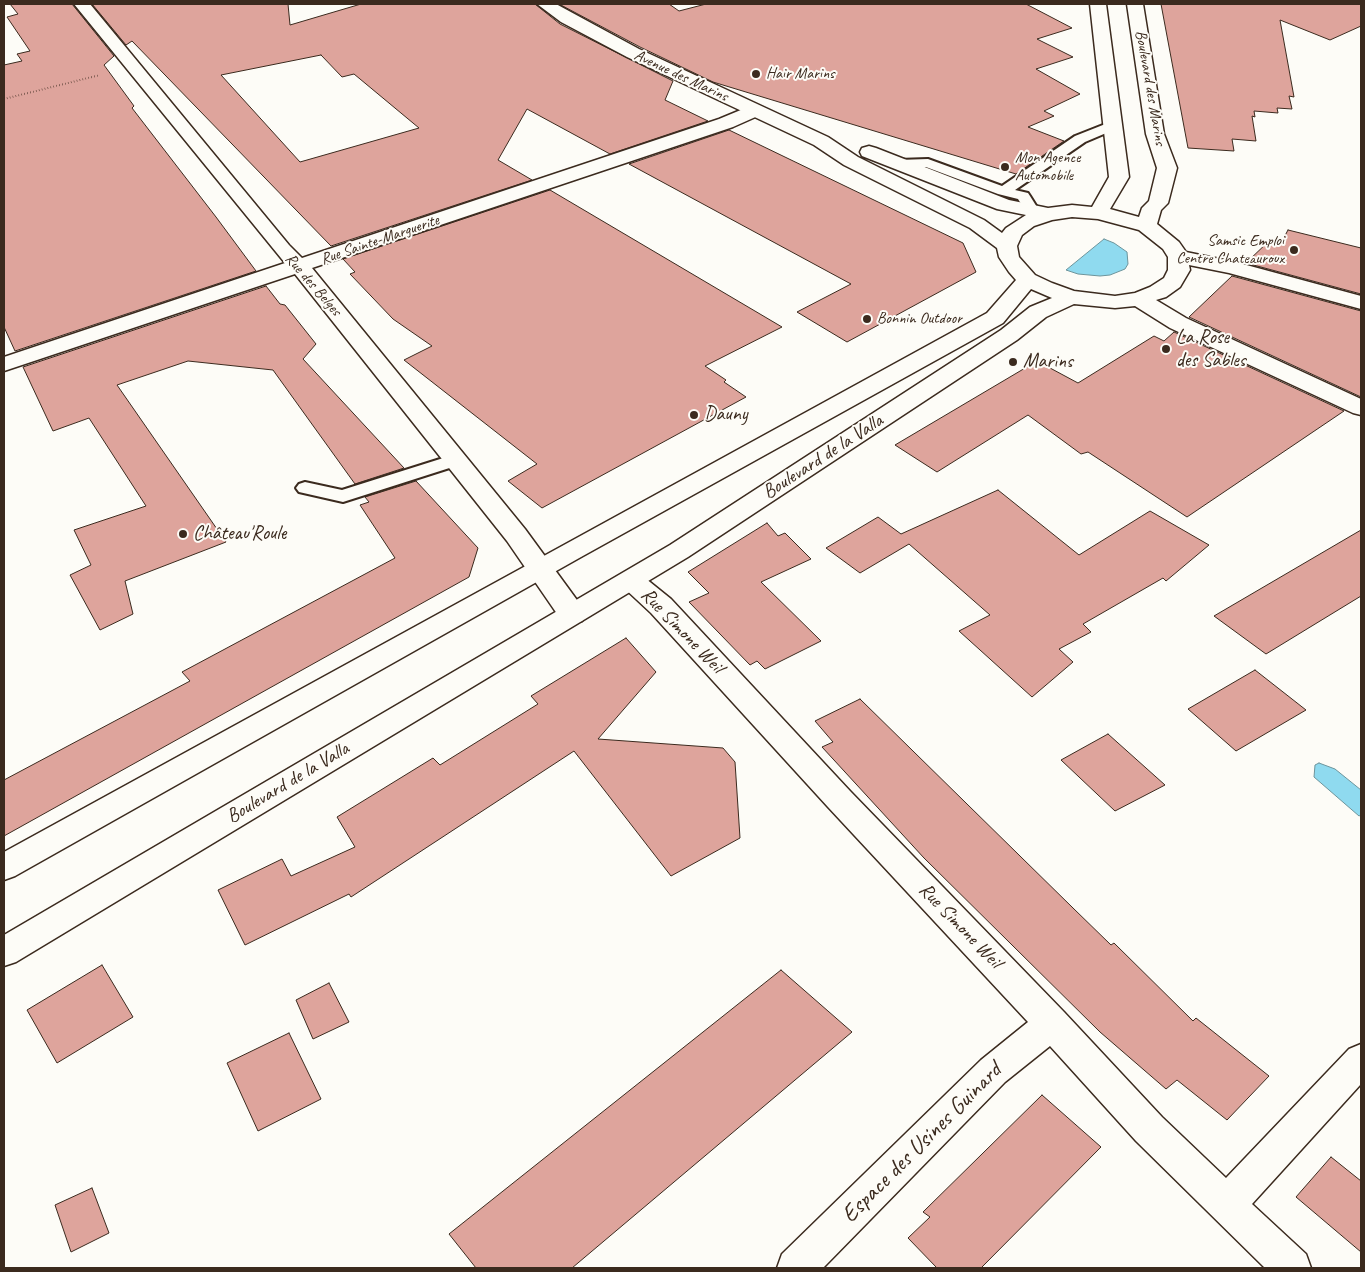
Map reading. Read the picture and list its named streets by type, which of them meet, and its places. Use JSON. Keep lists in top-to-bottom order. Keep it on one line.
{"streets":{"main road":["Avenue des Marins","Boulevard des Marins","Rue Sainte-Marguerite","Rue des Belges","Boulevard de la Valla","Rue Simone Weil","Espace des Usines Guinard"]},"crossings":[["Avenue des Marins","Rue Sainte-Marguerite"],["Rue Sainte-Marguerite","Rue des Belges"],["Rue des Belges","Boulevard de la Valla"],["Boulevard de la Valla","Rue Simone Weil"],["Rue Simone Weil","Espace des Usines Guinard"]],"places":["Hair Marins","Mon Agence Automobile","Samsic Emploi Centre Chateauroux","Bonnin Outdoor","La Rose des Sables","Marins","Dauny","Château'Roule"]}
